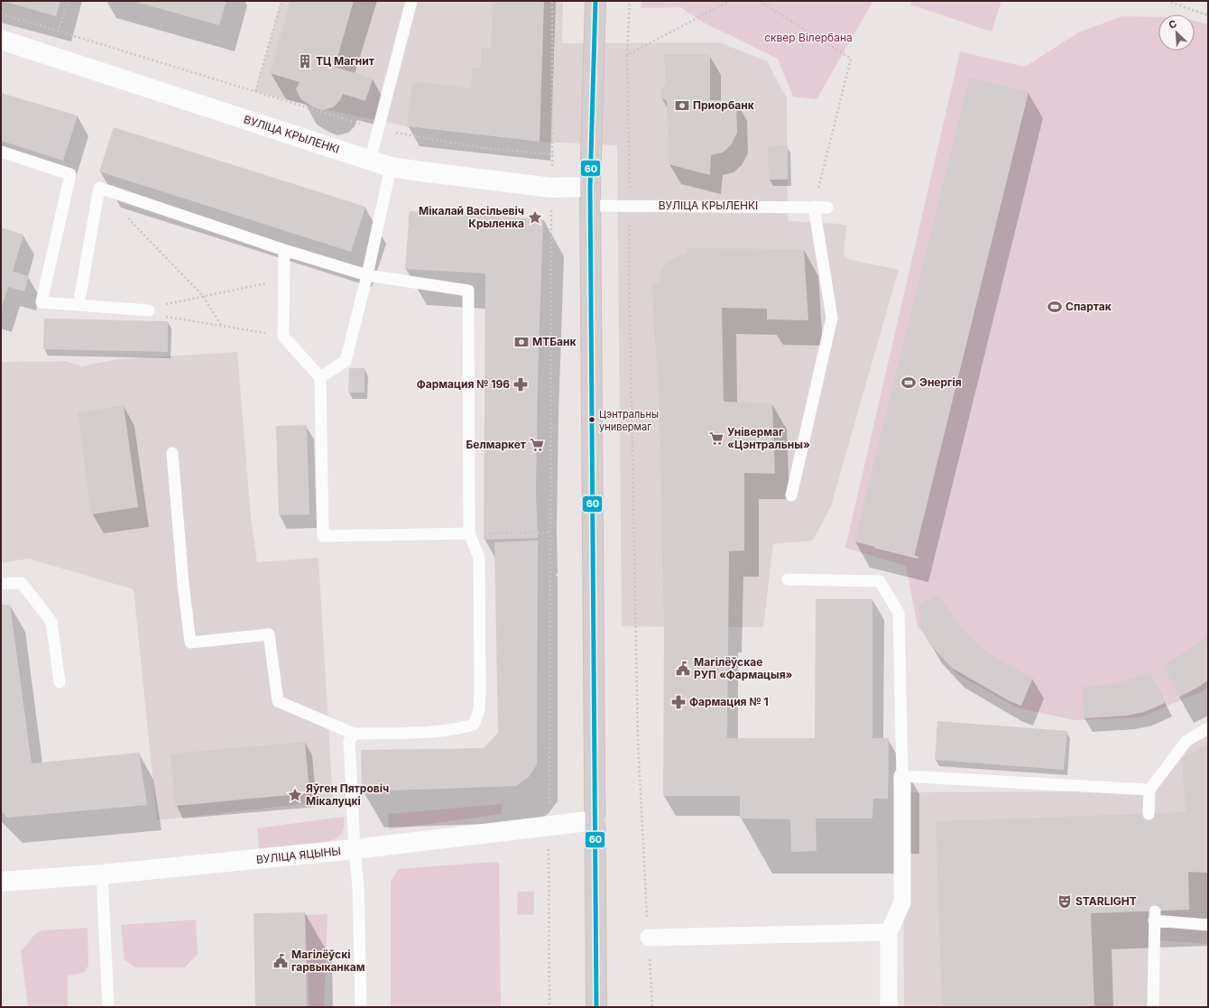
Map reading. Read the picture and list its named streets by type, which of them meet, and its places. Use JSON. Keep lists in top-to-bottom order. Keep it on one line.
{"streets":{"street":["ВУЛІЦА КРЫЛЕНКІ","ВУЛІЦА ЯЦЫНЫ"]},"parks":["сквер Вілербана"],"places":{"building":["ТЦ Магнит"],"bank":["Приорбанк","МТБанк"],"place":["Мікалай Васільевіч Крыленка","Яўген Пятровіч Мікалуцкі"],"sports":["Спартак","Энергія"],"pharmacy":["Фармация № 196","Фармация № 1"],"other":["Цэнтральны универмаг"],"supermarket":["Універмаг «Цэнтральны»","Белмаркет"],"public building":["Магілёўскае РУП «Фармацыя»","Магілёўскі гарвыканкам"],"theatre":["STARLIGHT"]},"lines":["transit line 60"],"north":"top left"}
